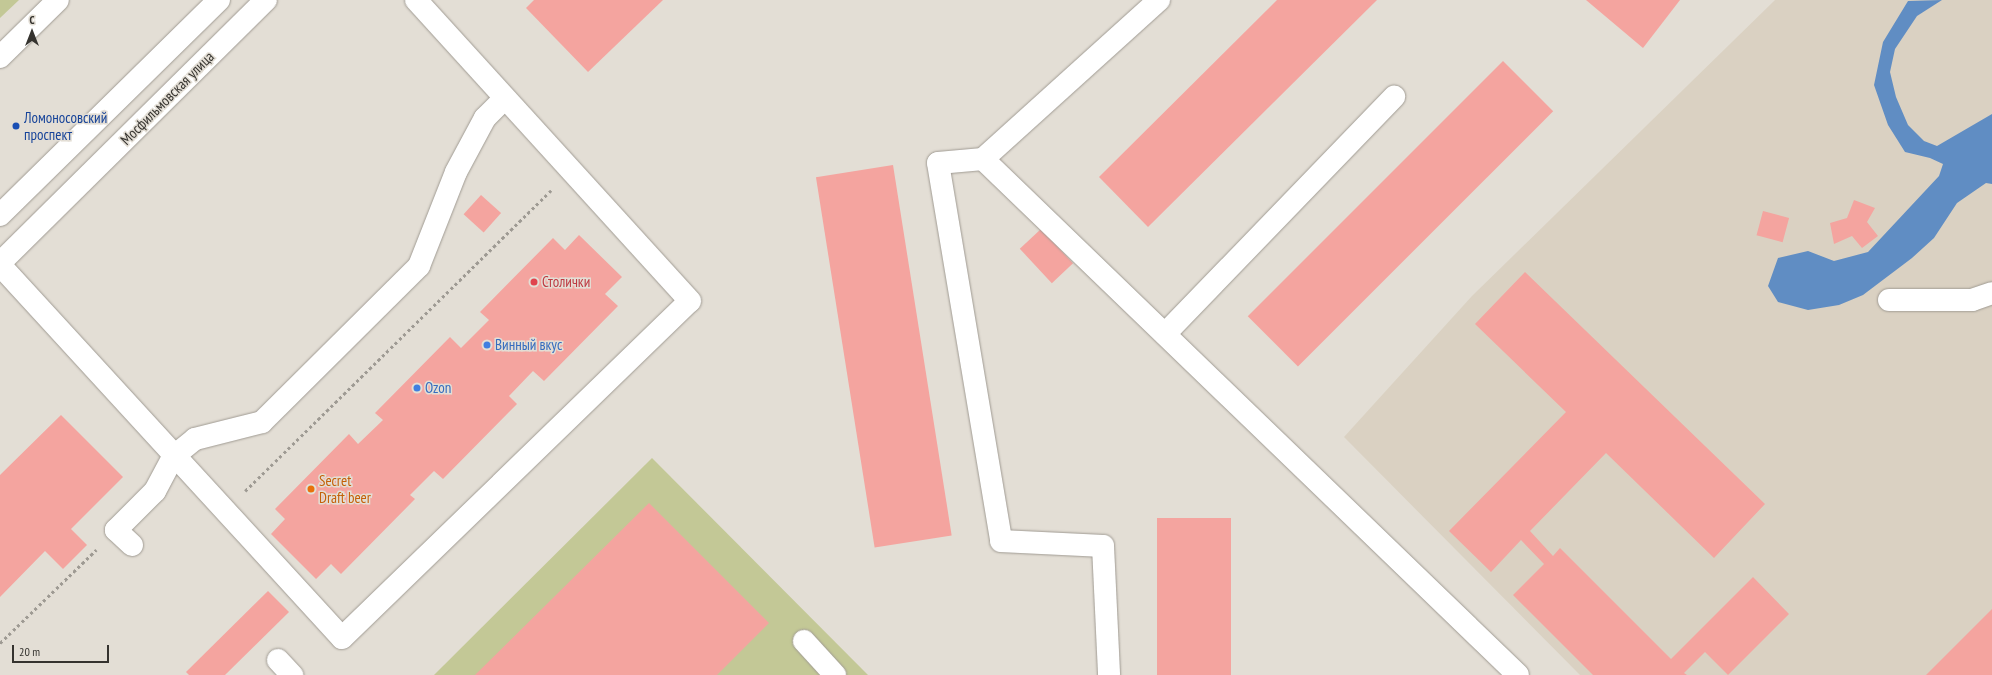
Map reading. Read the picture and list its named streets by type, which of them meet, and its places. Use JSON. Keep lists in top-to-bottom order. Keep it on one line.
{"streets":{"main road":["Мосфильмовская улица"]},"places":["Ломоносовский проспект","Столички","Винный вкус","Ozon","Secret Draft beer"],"scale_bar":"20 m","north":"top"}
